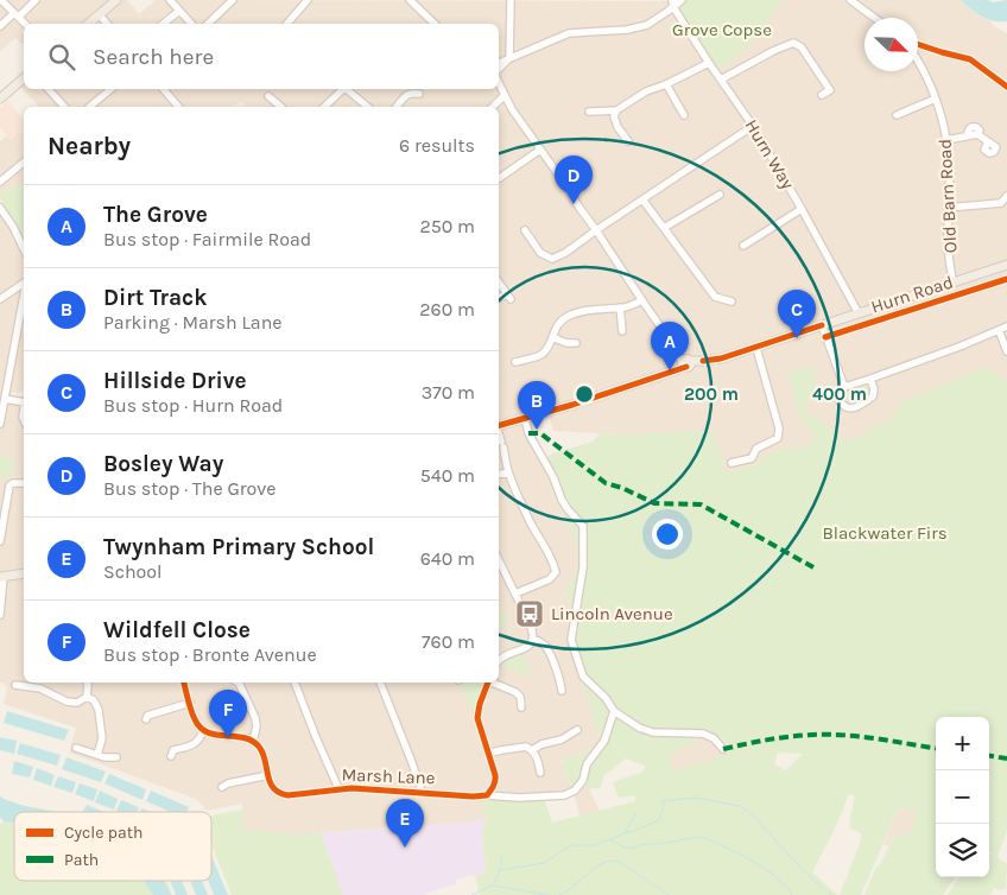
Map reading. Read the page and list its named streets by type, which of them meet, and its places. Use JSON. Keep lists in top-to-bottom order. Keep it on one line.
{"streets":{"main road":["Hurn Road"],"street":["Hurn Way","Old Barn Road","Marsh Lane"]},"crossings":[["Hurn Way","Hurn Road"],["Old Barn Road","Hurn Road"]],"parks":["Grove Copse","Blackwater Firs"],"places":{"bus stop":["Lincoln Avenue"]},"legend":["Cycle path","Path"],"north":"bottom right","page":{"search":"Search here","heading":["Nearby","6 results"],"pins":["D","C","A","B","F","E"],"list":[{"mark":"A","name":"The Grove","note":"Bus stop · Fairmile Road","value":"250 m"},{"mark":"B","name":"Dirt Track","note":"Parking · Marsh Lane","value":"260 m"},{"mark":"C","name":"Hillside Drive","note":"Bus stop · Hurn Road","value":"370 m"},{"mark":"D","name":"Bosley Way","note":"Bus stop · The Grove","value":"540 m"},{"mark":"E","name":"Twynham Primary School","note":"School","value":"640 m"},{"mark":"F","name":"Wildfell Close","note":"Bus stop · Bronte Avenue","value":"760 m"}],"map_buttons":["+","−"]},"rings":["200 m","400 m"]}
